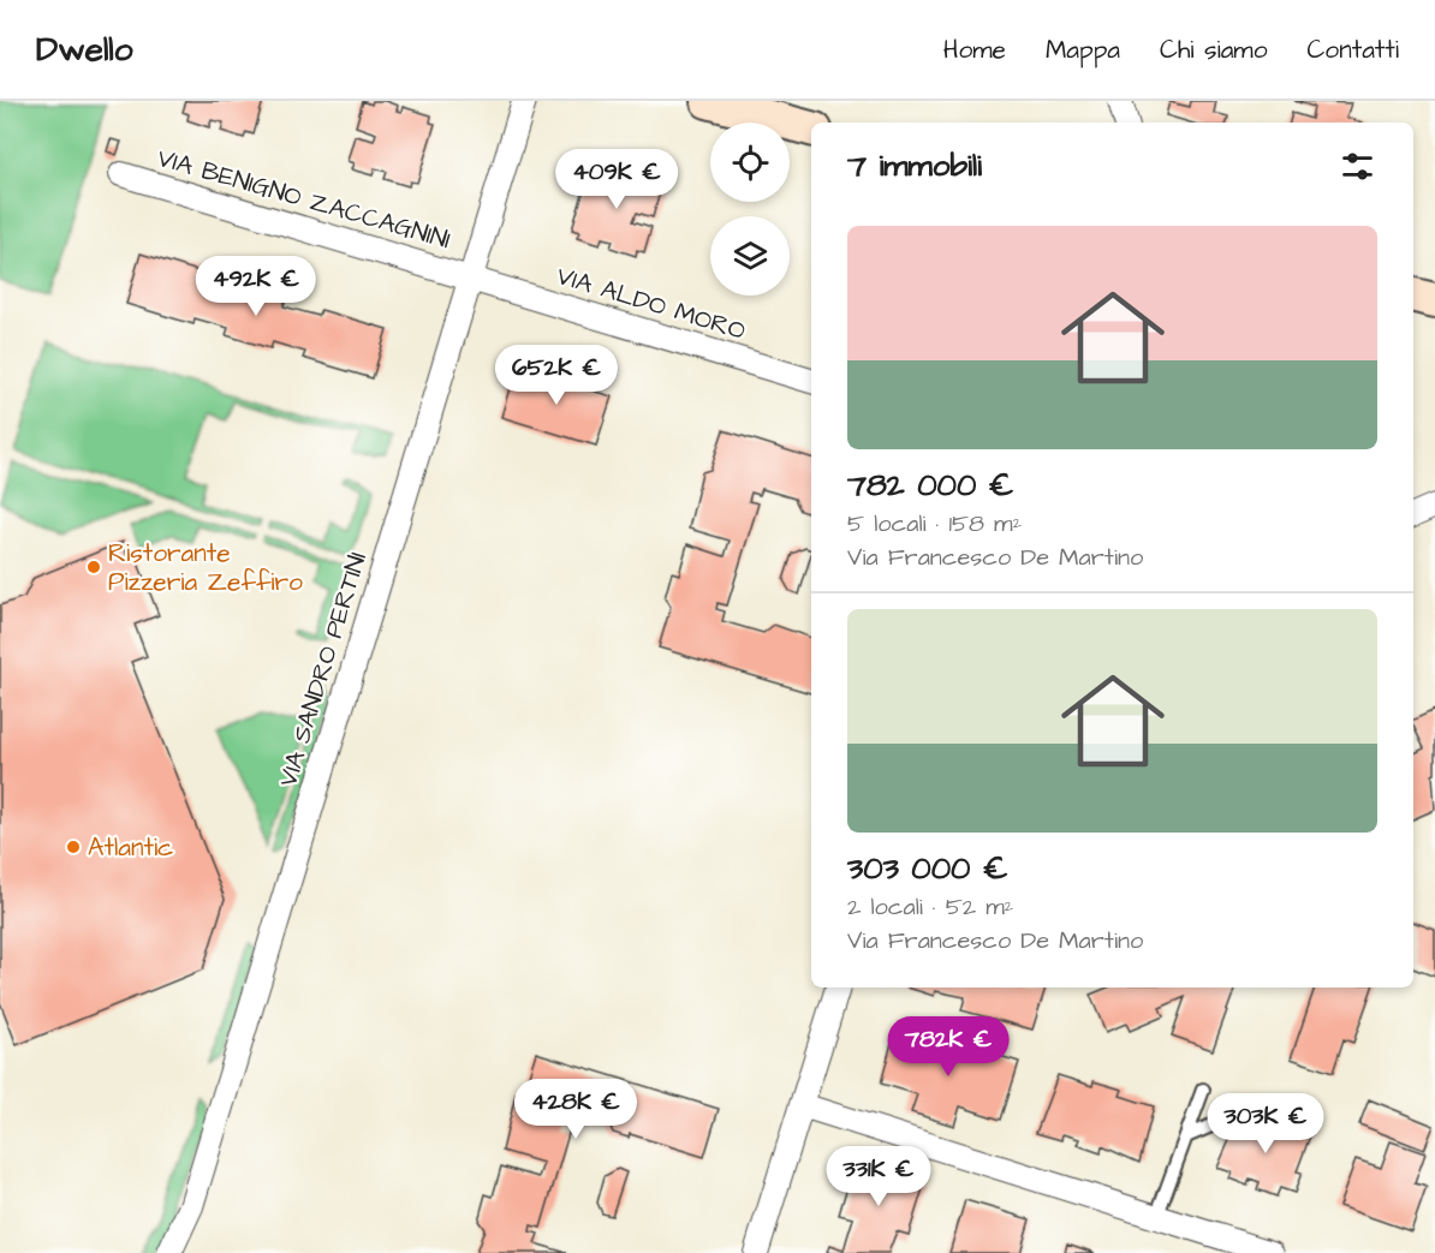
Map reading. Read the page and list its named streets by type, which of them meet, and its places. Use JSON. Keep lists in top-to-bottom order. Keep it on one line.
{"streets":{"street":["VIA BENIGNO ZACCAGNINI","VIA ALDO MORO","VIA SANDRO PERTINI"]},"crossings":[["VIA BENIGNO ZACCAGNINI","VIA ALDO MORO"],["VIA BENIGNO ZACCAGNINI","VIA SANDRO PERTINI"],["VIA ALDO MORO","VIA SANDRO PERTINI"]],"places":["Ristorante Pizzeria Zeffiro","Atlantic"],"page":{"header":"Dwello","nav":["Home","Mappa","Chi siamo","Contatti"],"heading":"7 immobili","price":["409K €","492K €","652K €","782K €","428K €","303K €","331K €"],"list":[{"name":"782 000 €","note":"5 locali · 158 m² · Via Francesco De Martino"},{"name":"303 000 €","note":"2 locali · 52 m² · Via Francesco De Martino"}]}}
